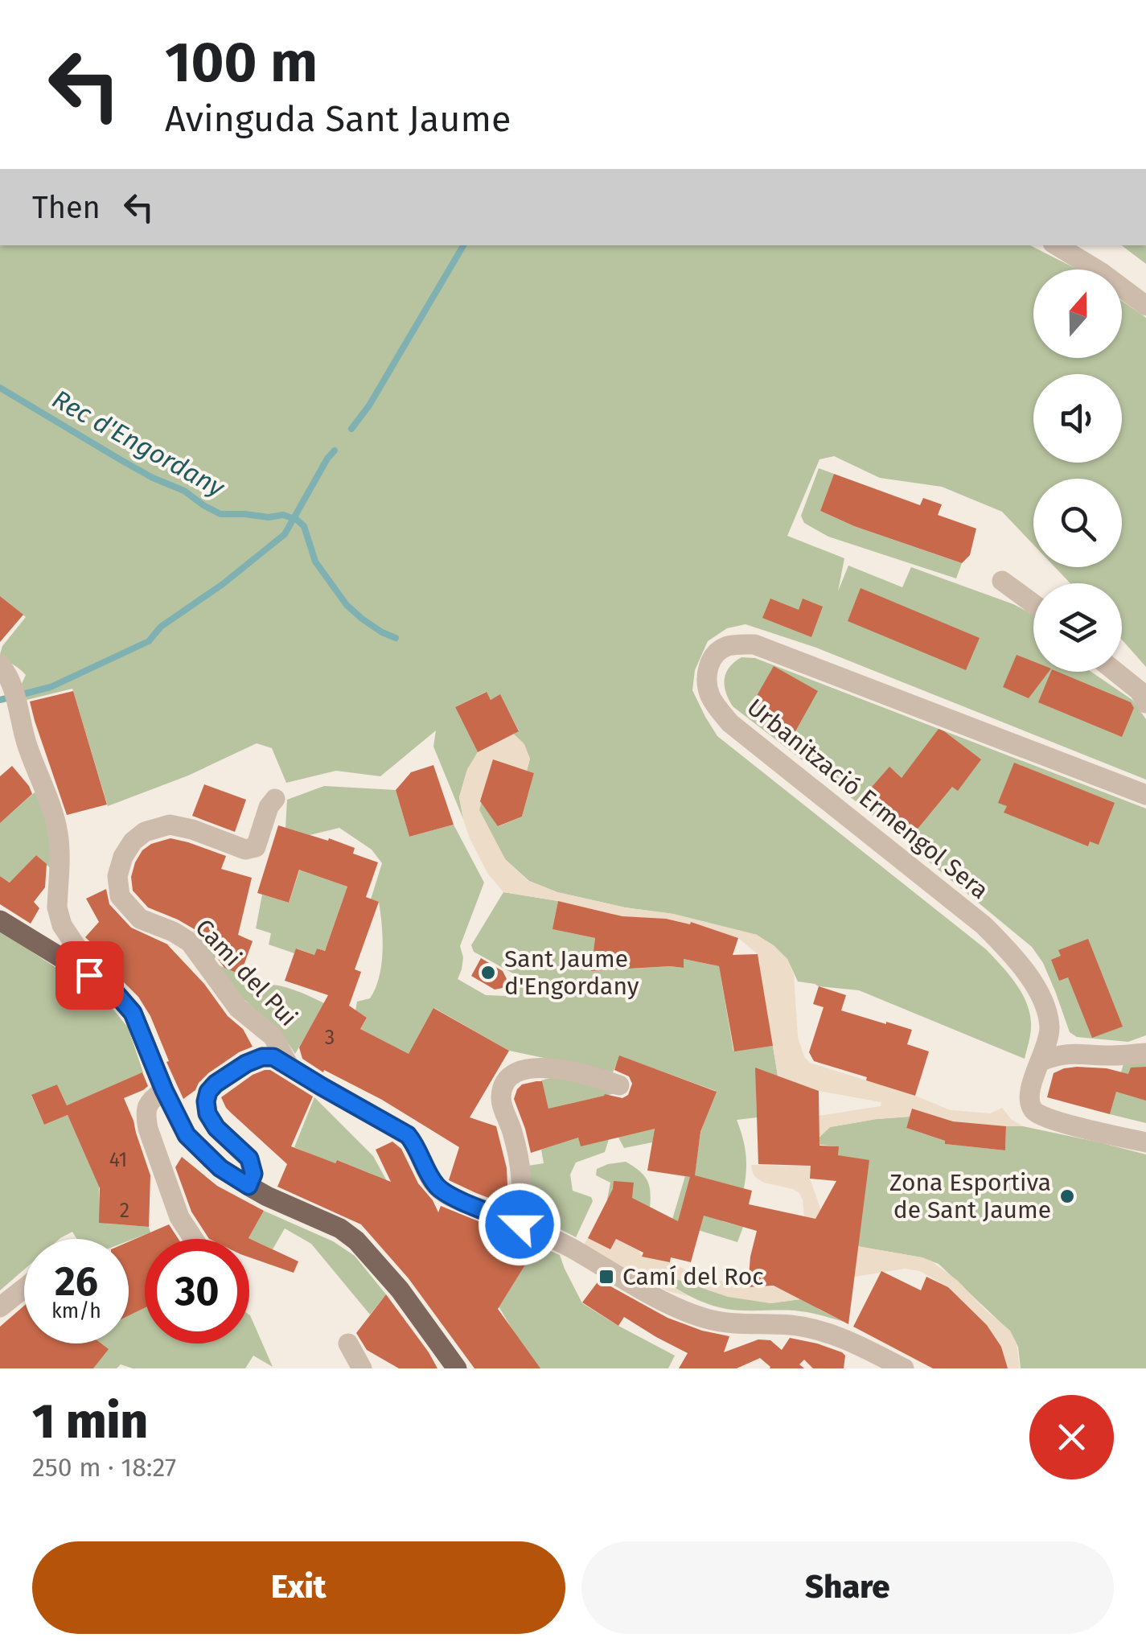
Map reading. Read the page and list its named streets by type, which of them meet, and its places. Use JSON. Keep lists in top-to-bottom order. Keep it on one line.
{"streets":{"street":["Urbanització Ermengol Sera","Cami del Pui"]},"water":["Rec d'Engordany"],"places":{"other":["Sant Jaume d'Engordany","Zona Esportiva de Sant Jaume"],"transit":["Camí del Roc"]},"house_numbers":["3","41","2"],"north":"top","page":{"turn":["100 m","Avinguda Sant Jaume"],"then":"Then","speed":"26 km/h","limit":"30","heading":["1 min","250 m · 18:27"],"buttons":["Exit","Share"]}}
